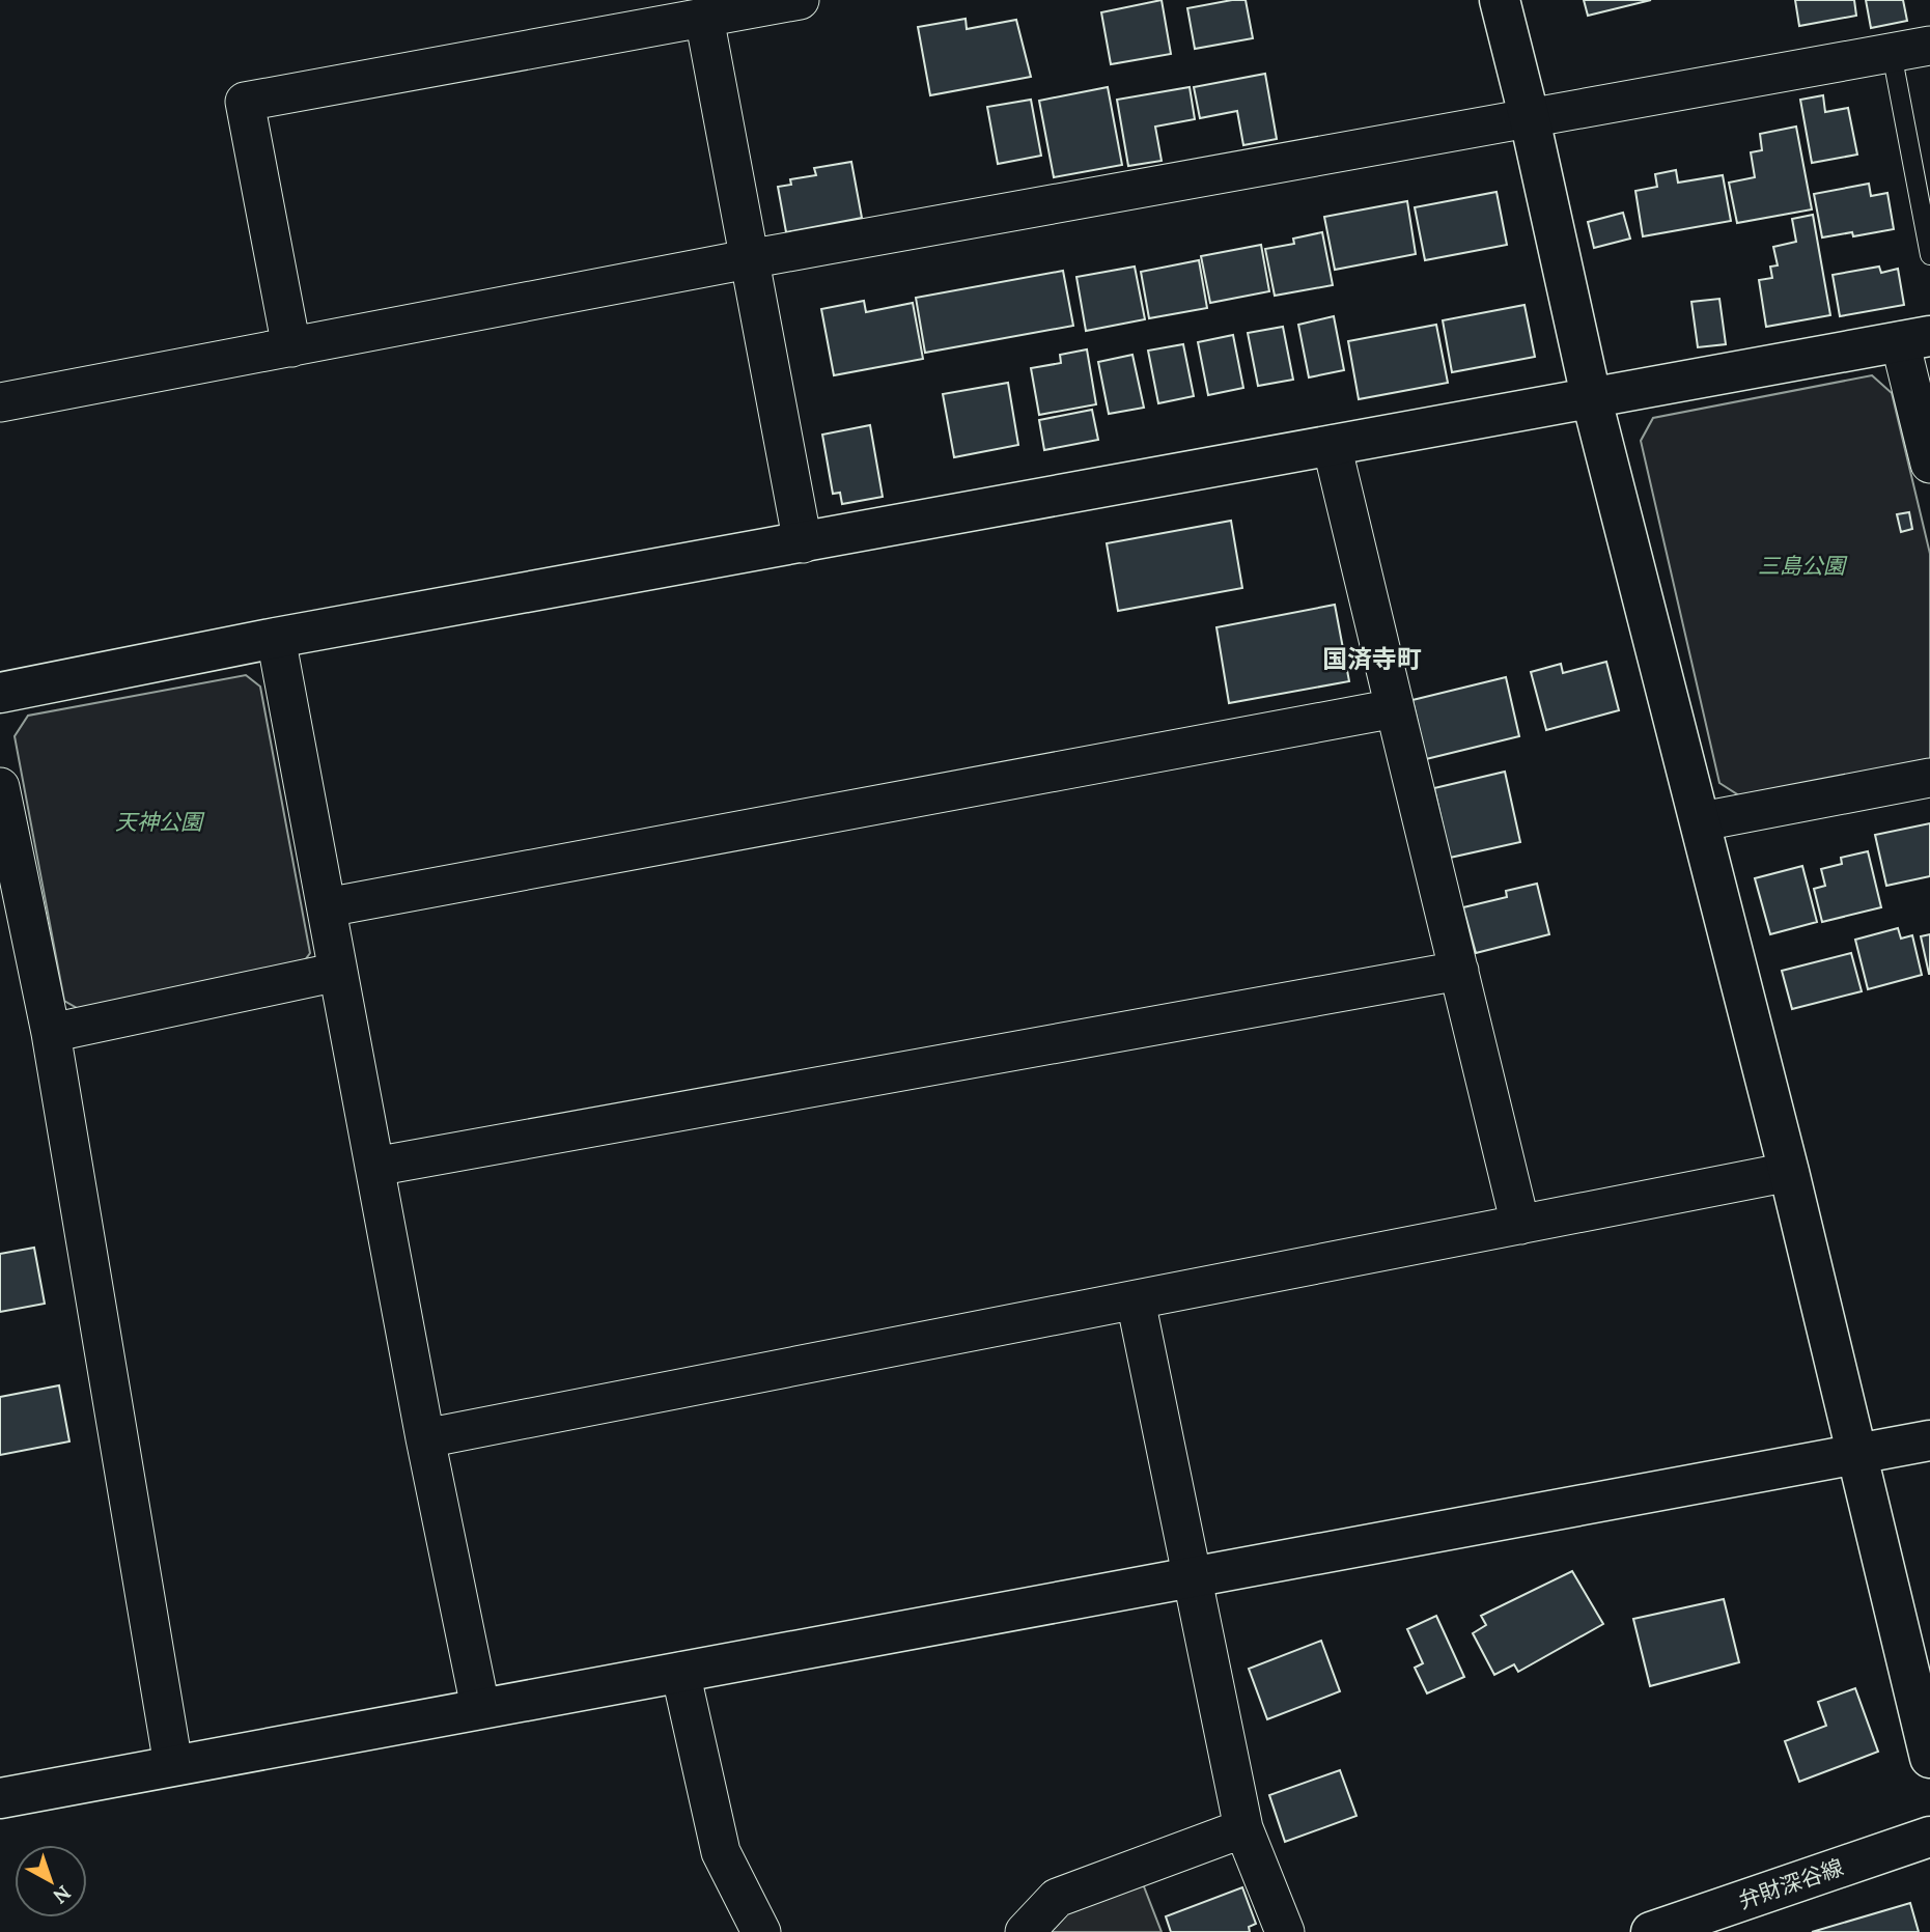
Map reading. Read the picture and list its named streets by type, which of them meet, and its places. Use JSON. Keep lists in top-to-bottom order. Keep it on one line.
{"streets":{"street":["弁財深谷線"]},"districts":["国済寺町"],"parks":["三島公園","天神公園"],"north":"bottom right"}
